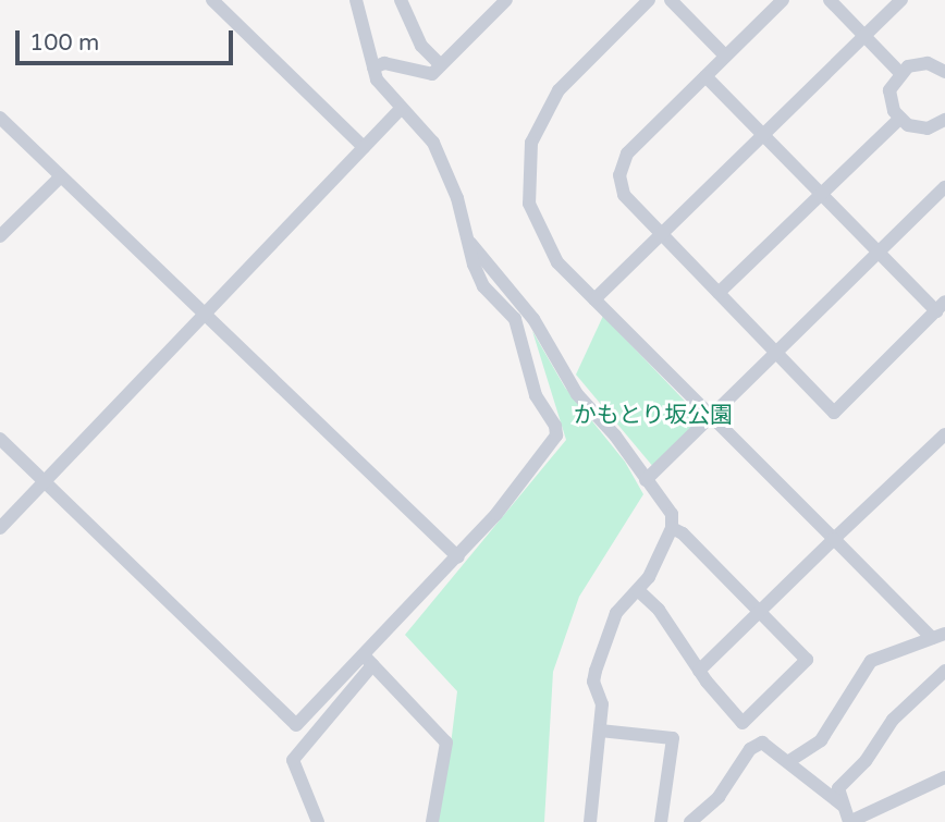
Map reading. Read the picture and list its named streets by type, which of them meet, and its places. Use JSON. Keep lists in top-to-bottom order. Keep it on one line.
{"parks":["かもとり坂公園"],"scale_bar":"100 m"}
